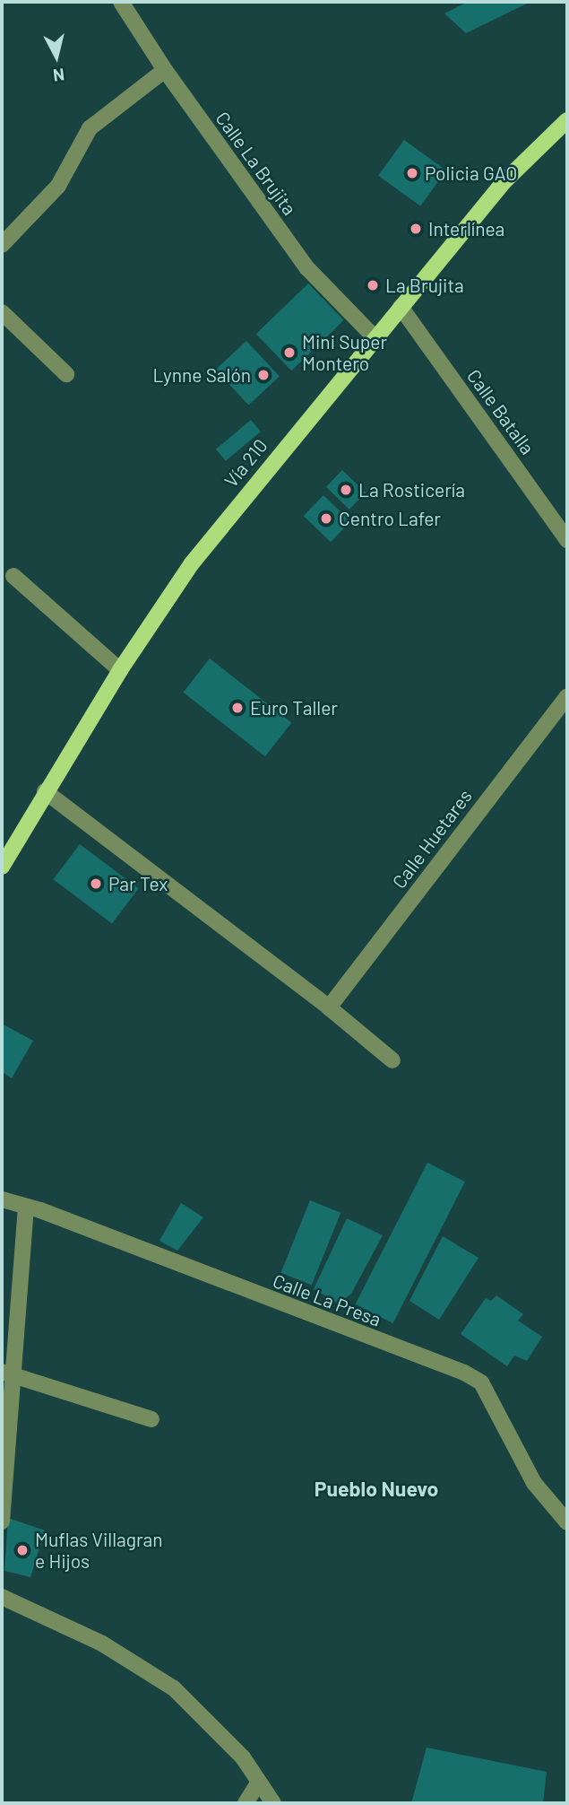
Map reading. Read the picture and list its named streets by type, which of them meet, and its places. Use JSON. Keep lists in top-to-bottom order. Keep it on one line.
{"streets":{"main road":["Vía 210"],"street":["Calle La Brujita","Calle Batalla","Calle Huetares","Calle La Presa"]},"crossings":[["Calle La Brujita","Vía 210"],["Calle Batalla","Vía 210"]],"districts":["Pueblo Nuevo"],"places":["Policia GAO","Interlínea","La Brujita","Mini Super Montero","Lynne Salón","La Rosticería","Centro Lafer","Euro Taller","Par Tex","Muflas Villagran e Hijos"],"north":"bottom"}
